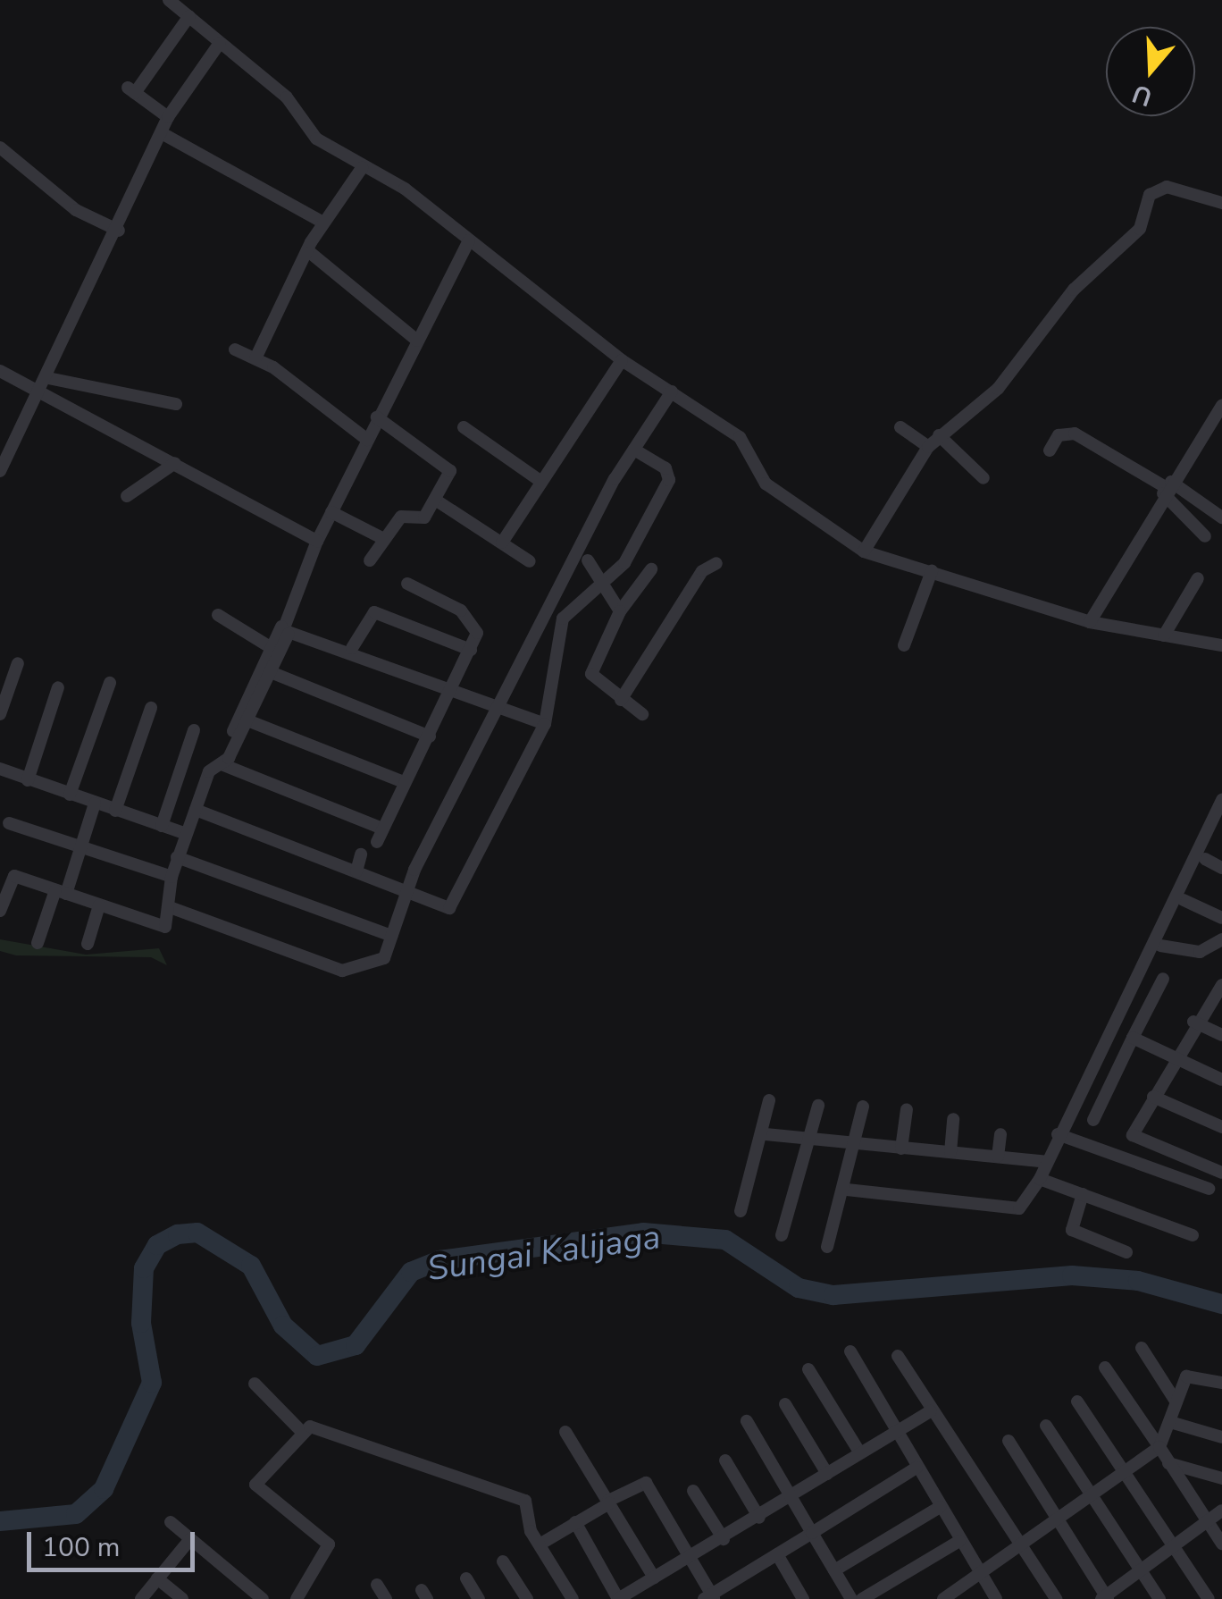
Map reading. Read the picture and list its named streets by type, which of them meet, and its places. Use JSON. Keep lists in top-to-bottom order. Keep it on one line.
{"water":["Sungai Kalijaga"],"scale_bar":"100 m","north":"bottom"}
